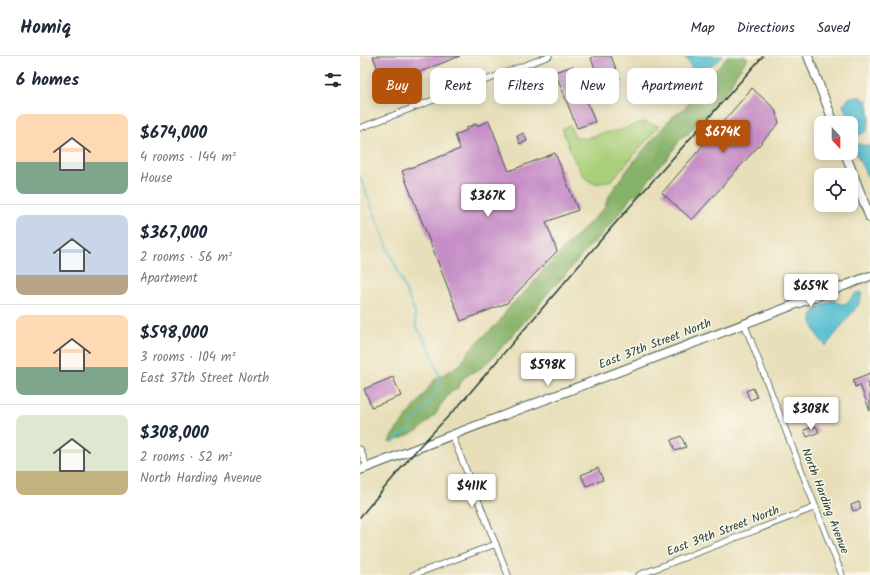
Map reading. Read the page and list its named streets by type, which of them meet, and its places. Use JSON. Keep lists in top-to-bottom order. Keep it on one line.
{"streets":{"main road":["East 37th Street North"],"street":["North Harding Avenue","East 39th Street North"]},"crossings":[["East 37th Street North","North Harding Avenue"],["North Harding Avenue","East 39th Street North"]],"north":"bottom","page":{"header":"Homiq","nav":["Map","Directions","Saved"],"heading":"6 homes","chip":["Buy","Rent","Filters","New","Apartment"],"list":[{"name":"$674,000","note":"4 rooms · 144 m² · House"},{"name":"$367,000","note":"2 rooms · 56 m² · Apartment"},{"name":"$598,000","note":"3 rooms · 104 m² · East 37th Street North"},{"name":"$308,000","note":"2 rooms · 52 m² · North Harding Avenue"}],"price":["$674K","$367K","$659K","$598K","$308K","$411K"]}}
